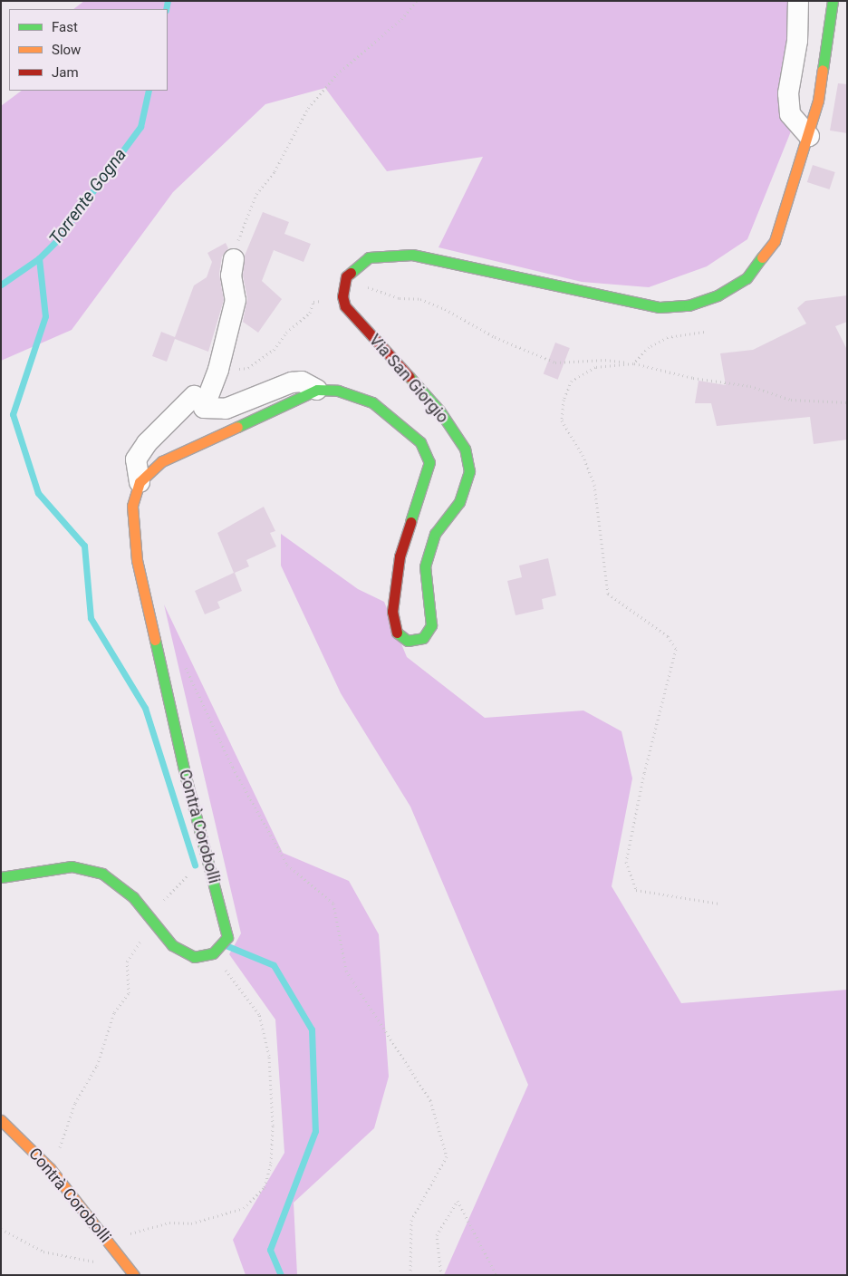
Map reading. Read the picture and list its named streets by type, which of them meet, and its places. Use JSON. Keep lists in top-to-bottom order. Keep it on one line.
{"streets":{"street":["Via San Giorgio","Contrà Corobolli"]},"crossings":[["Via San Giorgio","Contrà Corobolli"]],"water":["Torrente Gogna"],"legend":["Fast","Slow","Jam"]}
